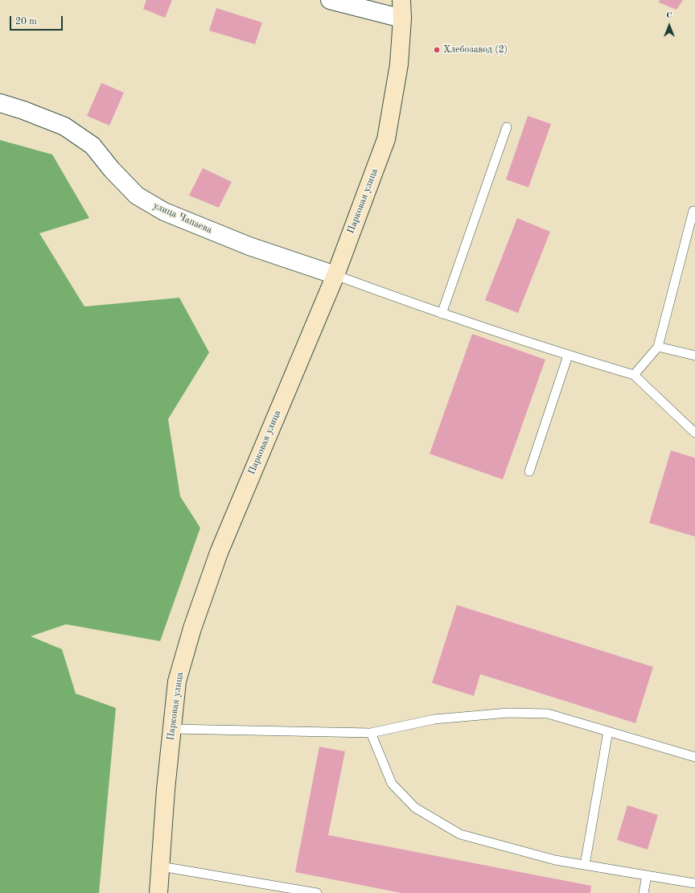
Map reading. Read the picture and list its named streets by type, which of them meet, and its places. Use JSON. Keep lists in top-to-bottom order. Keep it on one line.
{"streets":{"main road":["Парковая улица"],"street":["улица Чапаева"]},"crossings":[["Парковая улица","улица Чапаева"]],"places":["Хлебозавод (2)"],"scale_bar":"20 m","north":"top"}
